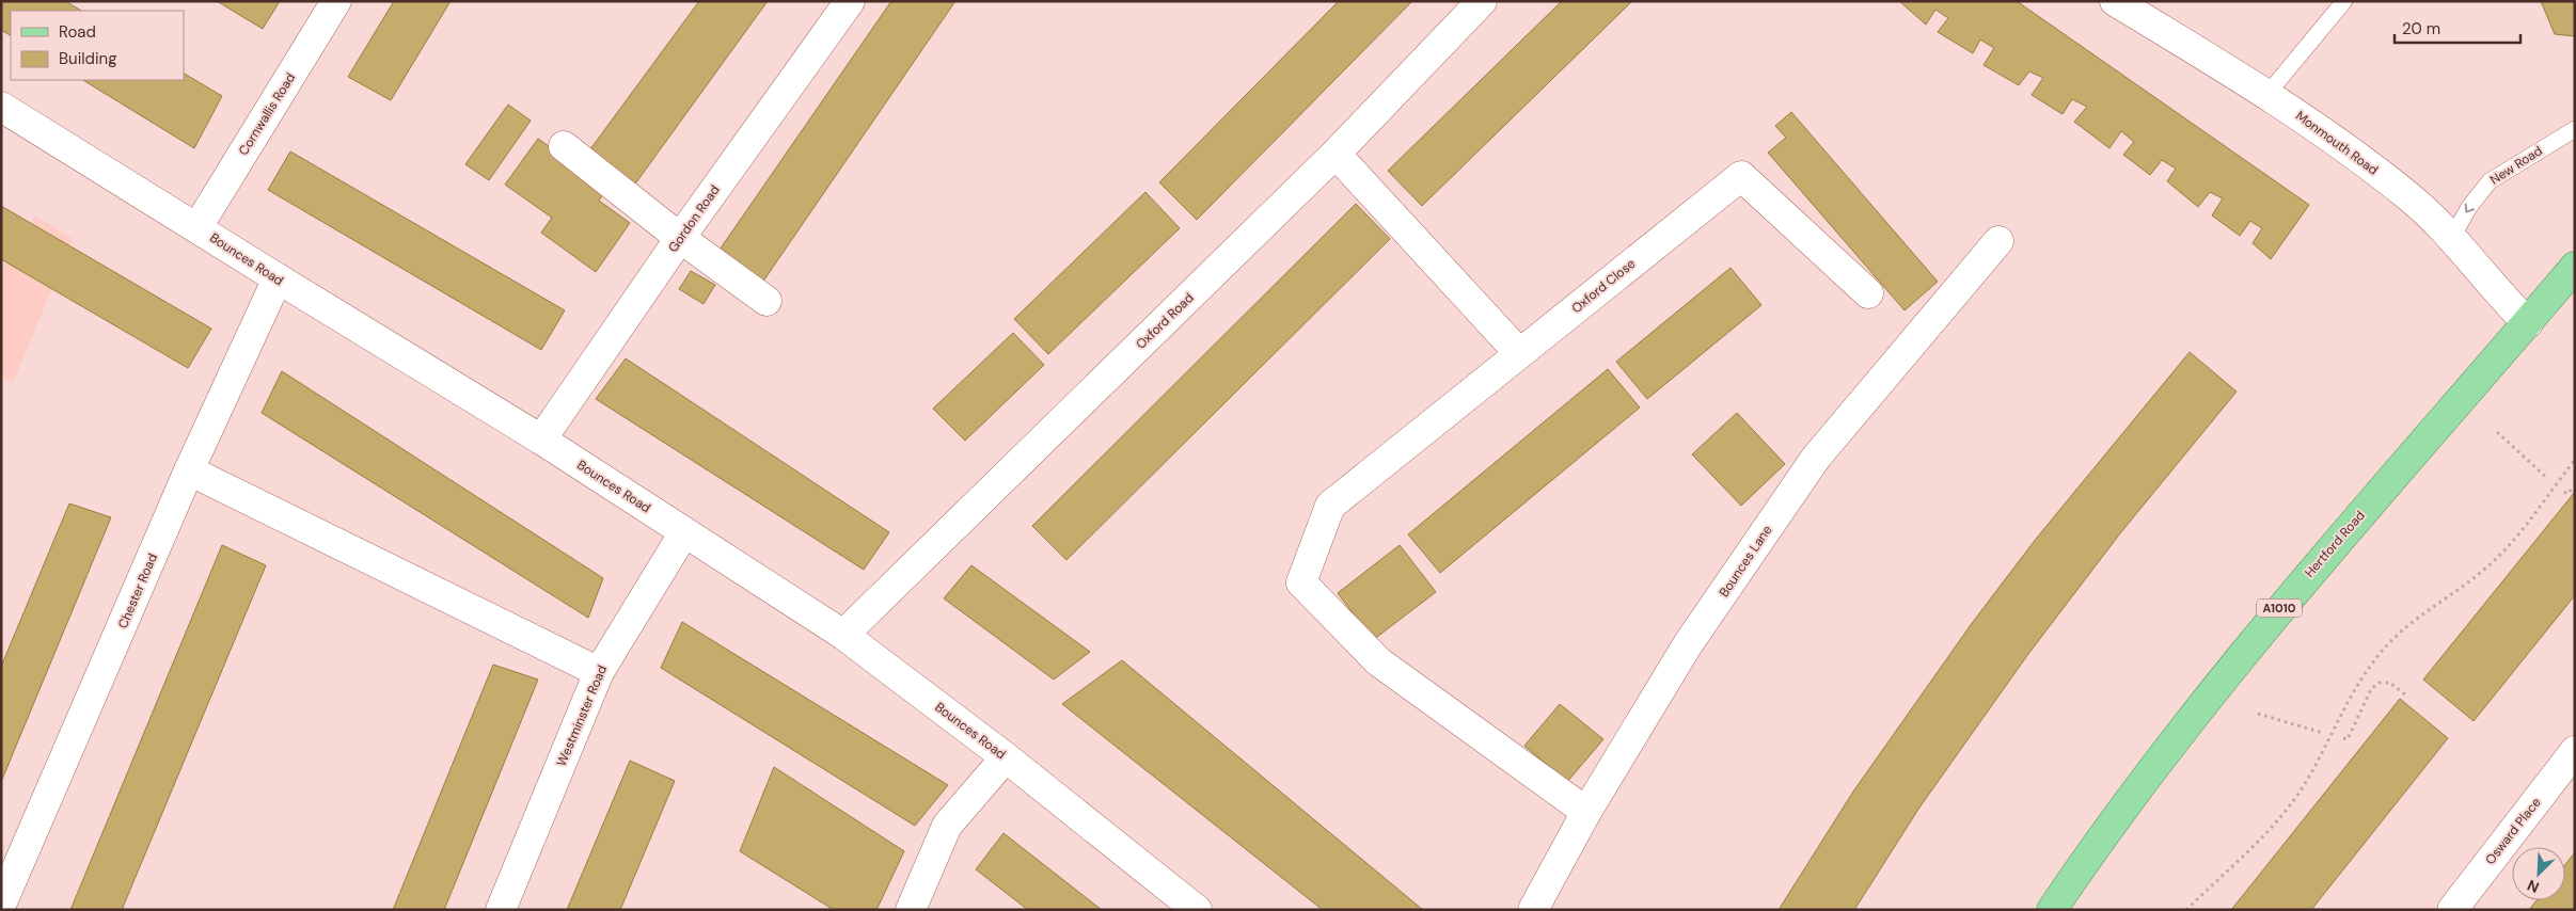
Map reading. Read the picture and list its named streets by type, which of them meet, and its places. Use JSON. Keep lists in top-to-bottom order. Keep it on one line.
{"streets":{"main road":["Hertford Road","A1010"],"street":["Cornwallis Road","Monmouth Road","Gordon Road","Bounces Road","Oxford Close","Oxford Road","Bounces Lane","Chester Road","Westminster Road","Osward Place"],"lane":["New Road"]},"crossings":[["Cornwallis Road","Bounces Road"],["Monmouth Road","New Road"],["Monmouth Road","Hertford Road"],["Gordon Road","Bounces Road"],["Bounces Road","Oxford Road"],["Bounces Road","Chester Road"],["Bounces Road","Westminster Road"],["Oxford Close","Bounces Lane"]],"one_way":["New Road"],"legend":["Road","Building"],"scale_bar":"20 m","north":"bottom left"}
